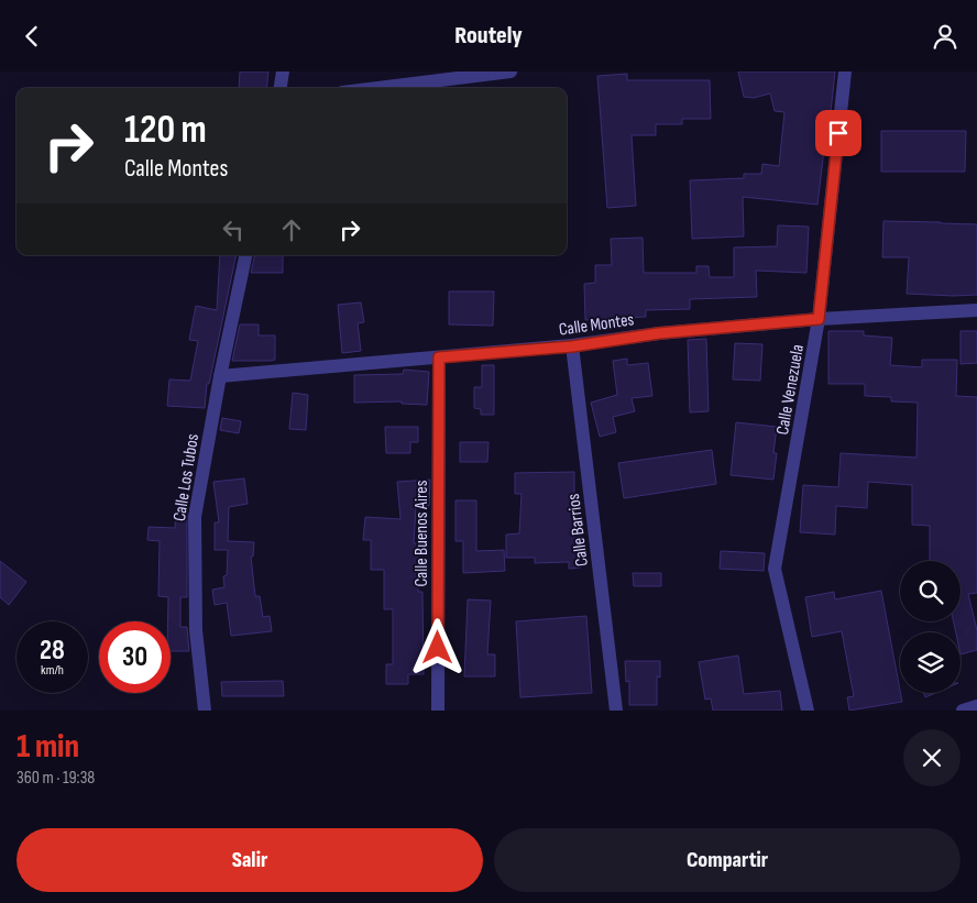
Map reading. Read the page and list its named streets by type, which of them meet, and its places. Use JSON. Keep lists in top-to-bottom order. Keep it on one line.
{"streets":{"street":["Calle Montes","Calle Venezuela","Calle Los Tubos","Calle Barrios","Calle Buenos Aires"]},"crossings":[["Calle Montes","Calle Venezuela"],["Calle Montes","Calle Los Tubos"],["Calle Montes","Calle Barrios"],["Calle Montes","Calle Buenos Aires"]],"page":{"header":"Routely","turn":["120 m","Calle Montes"],"speed":"28 km/h","limit":"30","heading":["1 min","360 m · 19:38"],"buttons":["Salir","Compartir"]}}
